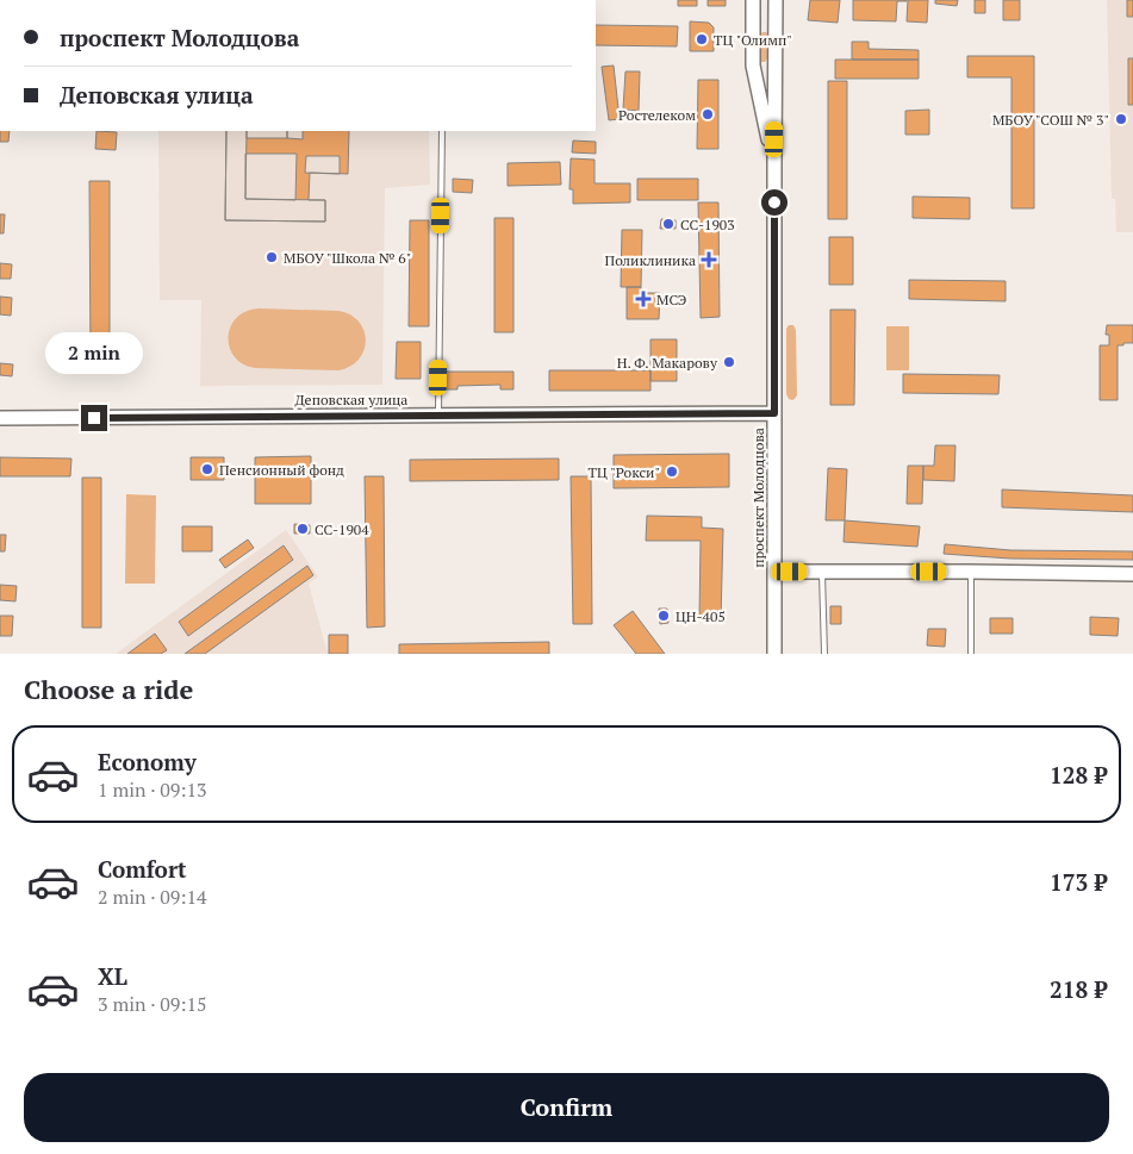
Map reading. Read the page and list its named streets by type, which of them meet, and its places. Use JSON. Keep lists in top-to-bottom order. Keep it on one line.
{"streets":{"street":["Деповская улица","проспект Молодцова"]},"crossings":[["Деповская улица","проспект Молодцова"]],"places":{"other":["ТЦ \"Олимп\"","Ростелеком","МБОУ \"СОШ № 3\"","СС-1903","МБОУ \"Школа № 6\"","Н. Ф. Макарову","Пенсионный фонд","ТЦ \"Рокси\"","СС-1904","ЦН-405"],"health":["Поликлиника","МСЭ"]},"page":{"banner":["проспект Молодцова","Деповская улица"],"bubble":"2 min","heading":"Choose a ride","list":[{"name":"Economy","note":"1 min · 09:13","value":"128 ₽"},{"name":"Comfort","note":"2 min · 09:14","value":"173 ₽"},{"name":"XL","note":"3 min · 09:15","value":"218 ₽"}],"buttons":"Confirm"}}
